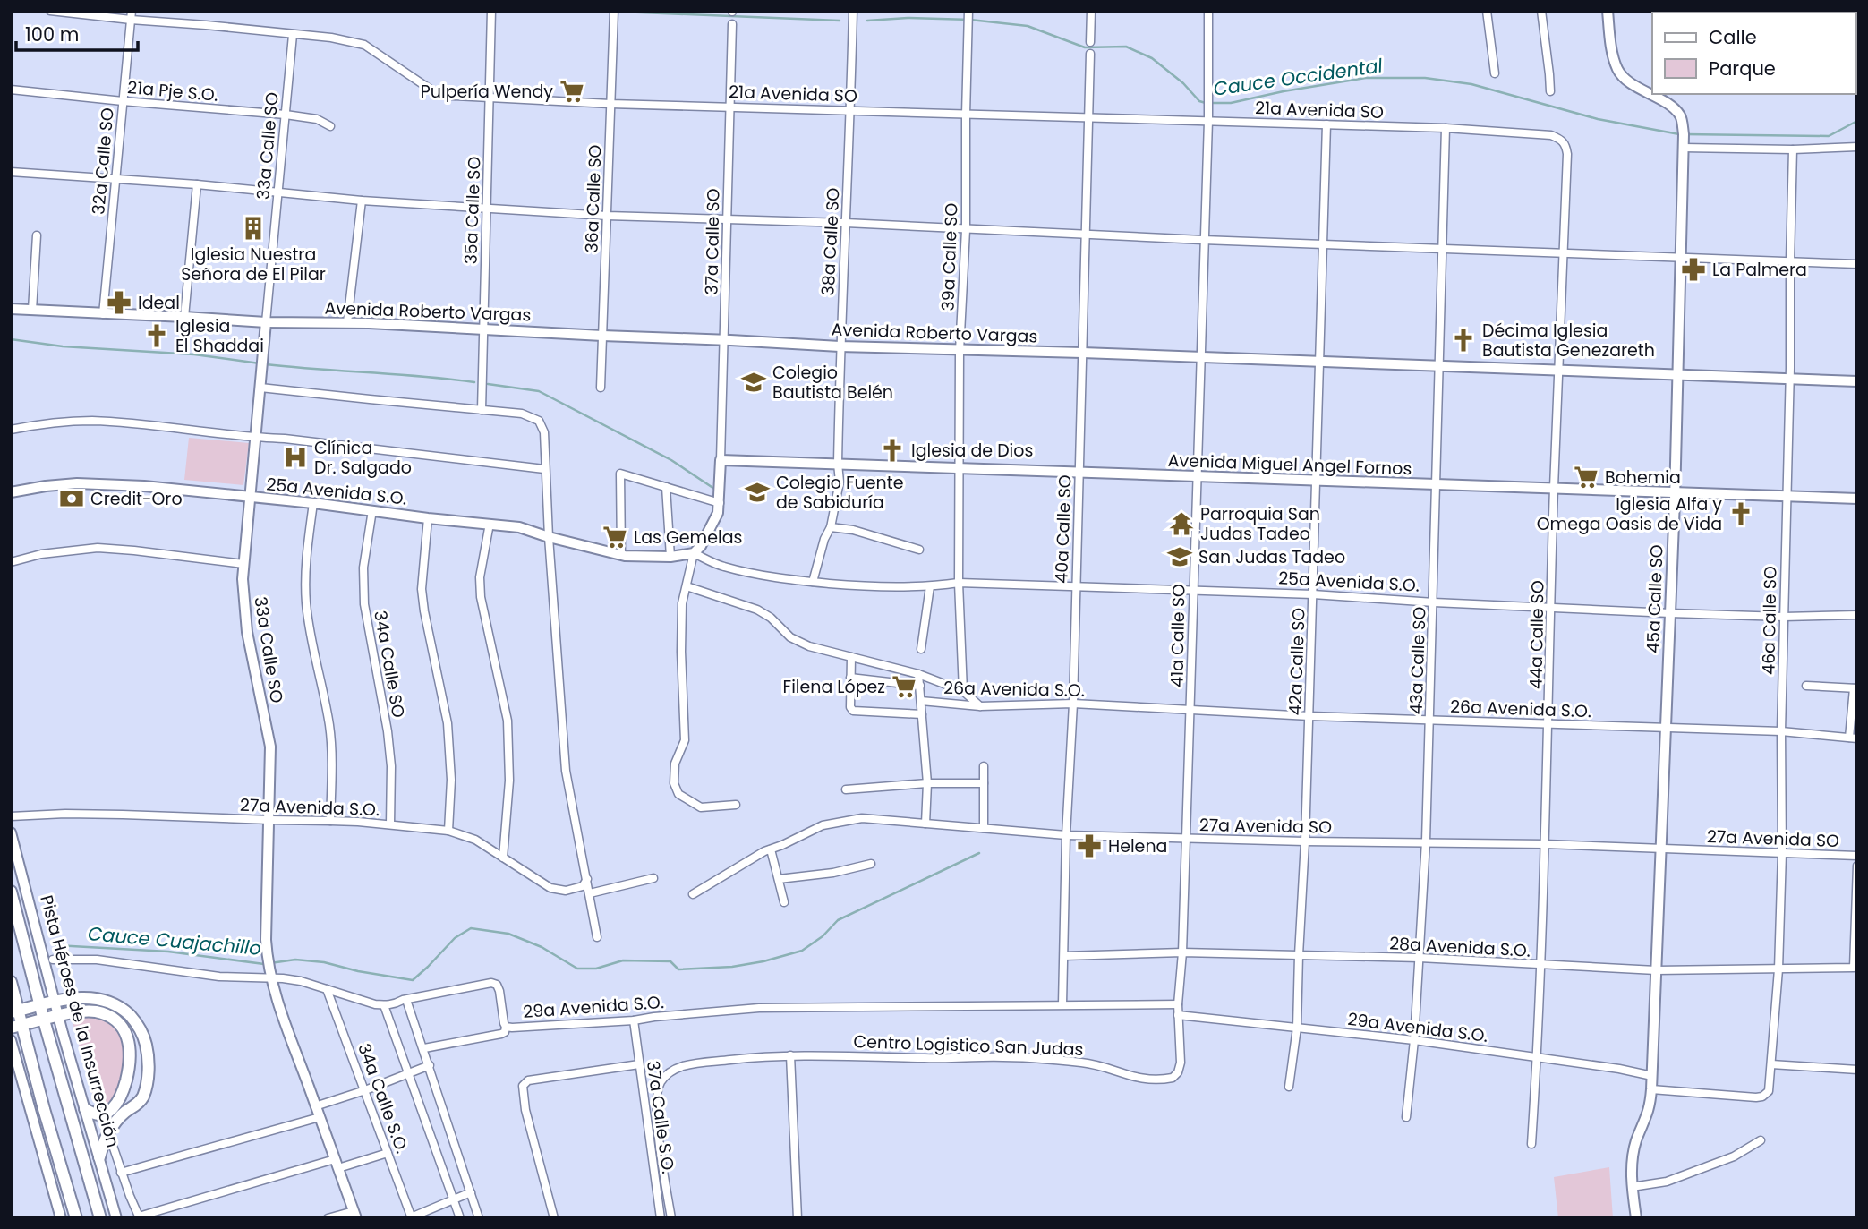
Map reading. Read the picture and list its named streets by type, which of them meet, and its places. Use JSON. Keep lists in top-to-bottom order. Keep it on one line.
{"streets":{"main road":["Pista Héroes de la Insurrección"],"street":["21a Pje S.O.","21a Avenida SO","33a Calle SO","32a Calle SO","36a Calle SO","35a Calle SO","37a Calle SO","38a Calle SO","39a Calle SO","Avenida Roberto Vargas","Avenida Miguel Angel Fornos","25a Avenida S.O.","40a Calle SO","45a Calle SO","46a Calle SO","44a Calle SO","41a Calle SO","43a Calle SO","42a Calle SO","34a Calle SO","26a Avenida S.O.","27a Avenida S.O.","27a Avenida SO","28a Avenida S.O.","29a Avenida S.O.","Centro Logistico San Judas","34a Calle S.O.","37a Calle S.O."]},"crossings":[["21a Pje S.O.","33a Calle SO"],["21a Pje S.O.","32a Calle SO"],["21a Avenida SO","33a Calle SO"],["21a Avenida SO","32a Calle SO"],["21a Avenida SO","36a Calle SO"],["21a Avenida SO","35a Calle SO"],["21a Avenida SO","37a Calle SO"],["21a Avenida SO","38a Calle SO"],["21a Avenida SO","39a Calle SO"],["21a Avenida SO","40a Calle SO"],["21a Avenida SO","44a Calle SO"],["21a Avenida SO","41a Calle SO"],["21a Avenida SO","43a Calle SO"],["21a Avenida SO","42a Calle SO"],["33a Calle SO","Avenida Roberto Vargas"],["33a Calle SO","25a Avenida S.O."],["33a Calle SO","27a Avenida S.O."],["33a Calle SO","29a Avenida S.O."],["32a Calle SO","Avenida Roberto Vargas"],["36a Calle SO","Avenida Roberto Vargas"],["35a Calle SO","Avenida Roberto Vargas"],["37a Calle SO","Avenida Roberto Vargas"],["37a Calle SO","Avenida Miguel Angel Fornos"],["38a Calle SO","Avenida Roberto Vargas"],["38a Calle SO","Avenida Miguel Angel Fornos"],["38a Calle SO","25a Avenida S.O."],["39a Calle SO","Avenida Roberto Vargas"],["39a Calle SO","Avenida Miguel Angel Fornos"],["39a Calle SO","25a Avenida S.O."],["Avenida Roberto Vargas","40a Calle SO"],["Avenida Roberto Vargas","45a Calle SO"],["Avenida Roberto Vargas","46a Calle SO"],["Avenida Roberto Vargas","44a Calle SO"],["Avenida Roberto Vargas","41a Calle SO"],["Avenida Roberto Vargas","43a Calle SO"],["Avenida Roberto Vargas","42a Calle SO"],["Avenida Miguel Angel Fornos","40a Calle SO"],["Avenida Miguel Angel Fornos","45a Calle SO"],["Avenida Miguel Angel Fornos","46a Calle SO"],["Avenida Miguel Angel Fornos","44a Calle SO"],["Avenida Miguel Angel Fornos","41a Calle SO"],["Avenida Miguel Angel Fornos","43a Calle SO"],["Avenida Miguel Angel Fornos","42a Calle SO"],["25a Avenida S.O.","40a Calle SO"],["25a Avenida S.O.","45a Calle SO"],["25a Avenida S.O.","46a Calle SO"],["25a Avenida S.O.","44a Calle SO"],["25a Avenida S.O.","41a Calle SO"],["25a Avenida S.O.","43a Calle SO"],["25a Avenida S.O.","42a Calle SO"],["25a Avenida S.O.","34a Calle SO"],["40a Calle SO","26a Avenida S.O."],["40a Calle SO","27a Avenida SO"],["40a Calle SO","28a Avenida S.O."],["40a Calle SO","29a Avenida S.O."],["45a Calle SO","46a Calle SO"],["45a Calle SO","26a Avenida S.O."],["45a Calle SO","27a Avenida SO"],["45a Calle SO","28a Avenida S.O."],["45a Calle SO","29a Avenida S.O."],["46a Calle SO","26a Avenida S.O."],["46a Calle SO","27a Avenida SO"],["46a Calle SO","28a Avenida S.O."],["44a Calle SO","26a Avenida S.O."],["44a Calle SO","27a Avenida SO"],["44a Calle SO","28a Avenida S.O."],["44a Calle SO","29a Avenida S.O."],["41a Calle SO","26a Avenida S.O."],["41a Calle SO","27a Avenida SO"],["41a Calle SO","28a Avenida S.O."],["41a Calle SO","29a Avenida S.O."],["41a Calle SO","Centro Logistico San Judas"],["43a Calle SO","26a Avenida S.O."],["43a Calle SO","27a Avenida SO"],["43a Calle SO","28a Avenida S.O."],["43a Calle SO","29a Avenida S.O."],["42a Calle SO","26a Avenida S.O."],["42a Calle SO","27a Avenida SO"],["42a Calle SO","28a Avenida S.O."],["42a Calle SO","29a Avenida S.O."],["34a Calle SO","27a Avenida S.O."],["26a Avenida S.O.","27a Avenida SO"],["29a Avenida S.O.","34a Calle S.O."],["29a Avenida S.O.","37a Calle S.O."]],"water":["Cauce Occidental","Cauce Cuajachillo"],"places":{"supermarket":["Pulpería Wendy","Bohemia","Las Gemelas","Filena López"],"building":["Iglesia Nuestra Señora de El Pilar"],"pharmacy":["La Palmera","Ideal","Helena"],"church":["Iglesia El Shaddai","Décima Iglesia Bautista Genezareth","Iglesia de Dios","Iglesia Alfa y Omega Oasis de Vida"],"school or university":["Colegio Bautista Belén","Colegio Fuente de Sabiduría","San Judas Tadeo"],"hospital":["Clínica Dr. Salgado"],"bank":["Credit-Oro"],"temple":["Parroquia San Judas Tadeo"]},"legend":["Calle","Parque"],"scale_bar":"100 m"}
